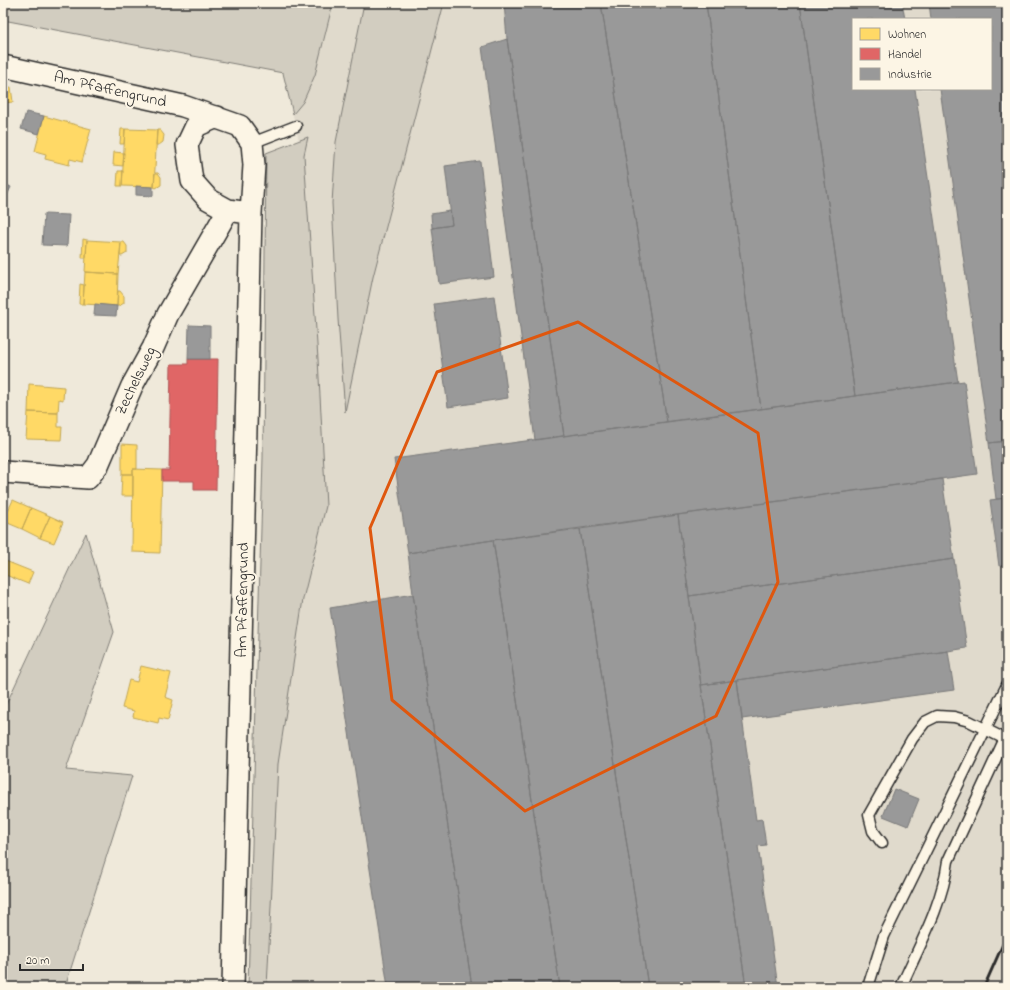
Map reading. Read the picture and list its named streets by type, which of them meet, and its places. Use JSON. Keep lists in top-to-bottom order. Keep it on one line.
{"streets":{"street":["Am Pfaffengrund","Zechelsweg"]},"crossings":[["Am Pfaffengrund","Zechelsweg"]],"legend":["Wohnen","Handel","Industrie"],"scale_bar":"20 m"}
